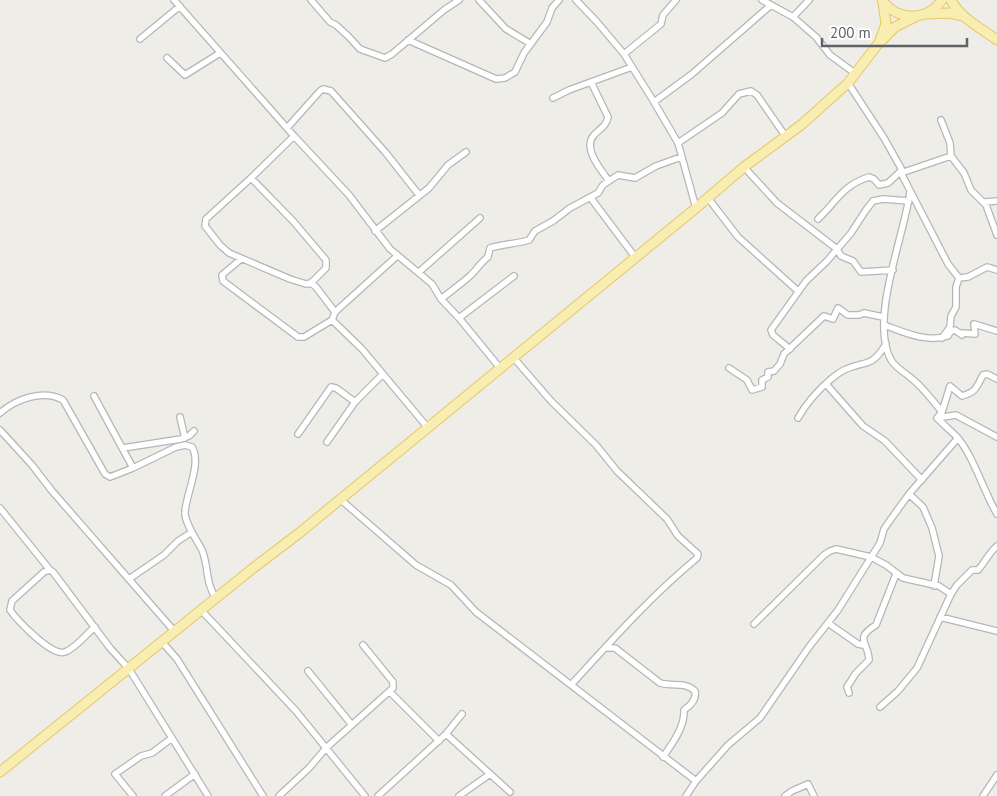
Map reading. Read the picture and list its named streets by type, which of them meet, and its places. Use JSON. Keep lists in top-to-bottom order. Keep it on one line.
{"scale_bar":"200 m"}
